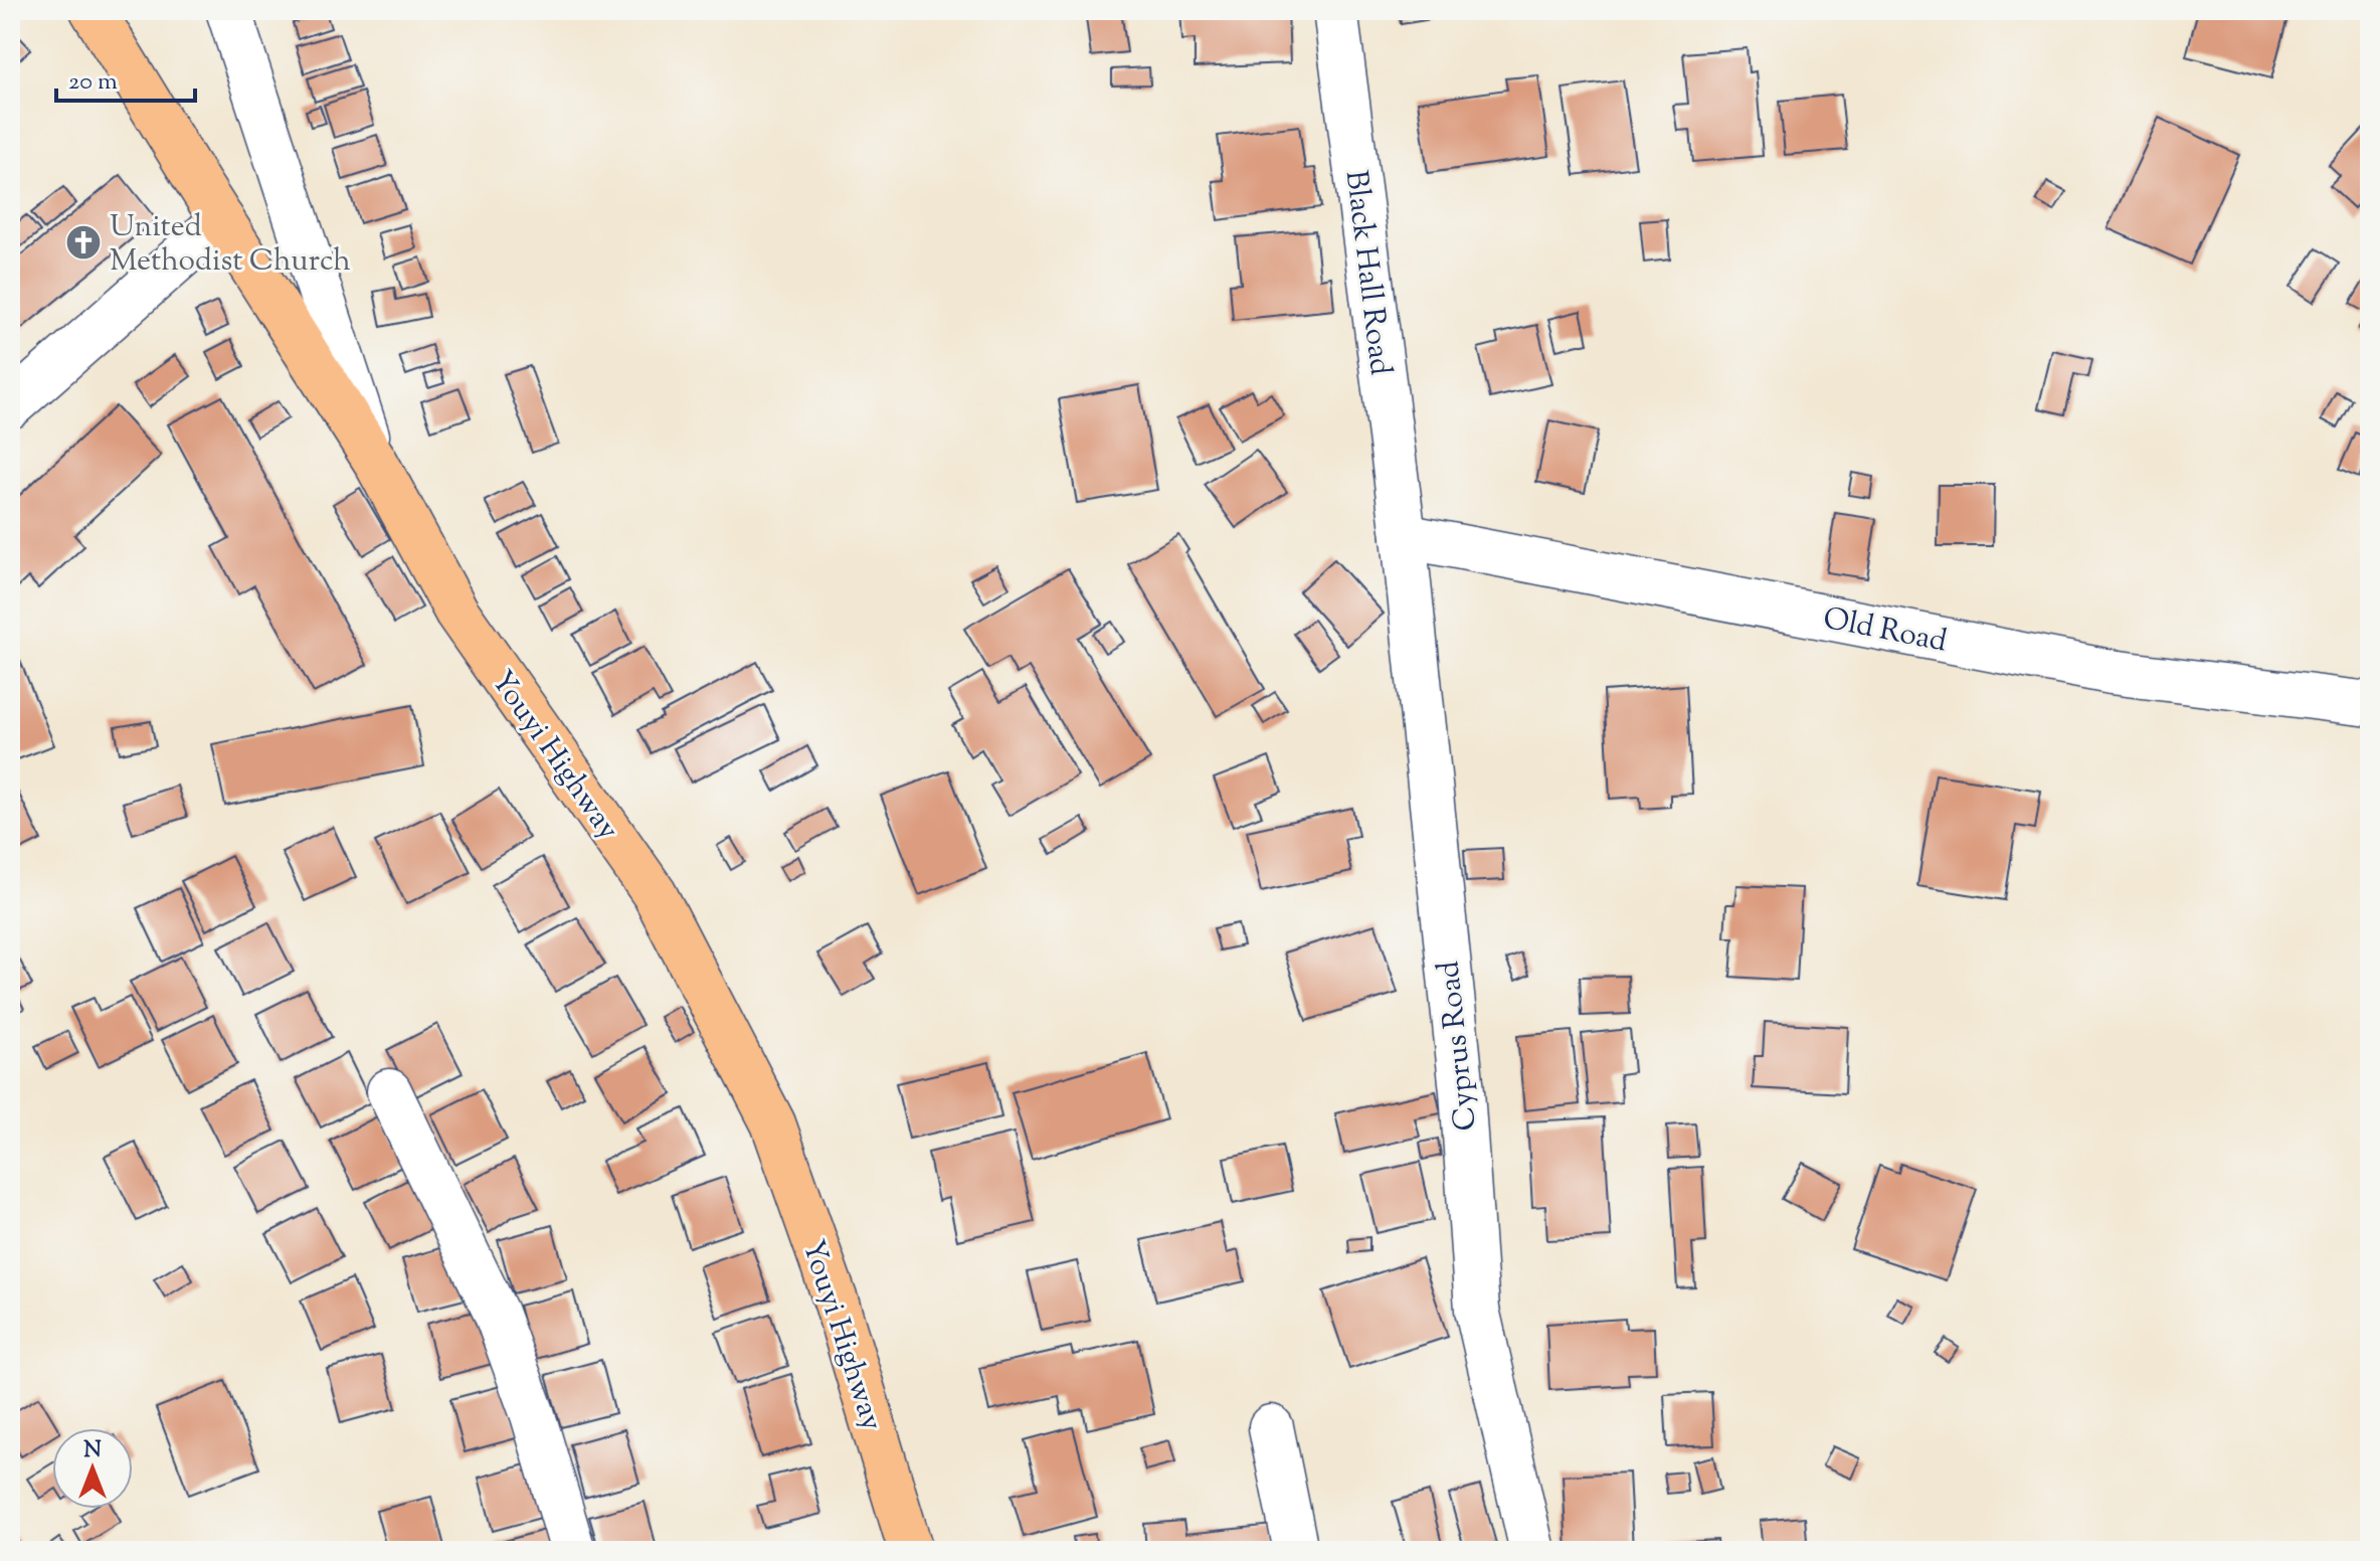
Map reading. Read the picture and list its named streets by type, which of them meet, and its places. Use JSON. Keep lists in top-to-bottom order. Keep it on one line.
{"streets":{"main road":["Youyi Highway"],"street":["Black Hall Road","Old Road","Cyprus Road"]},"crossings":[["Black Hall Road","Old Road"],["Black Hall Road","Cyprus Road"],["Old Road","Cyprus Road"]],"places":{"church":["United Methodist Church"]},"scale_bar":"20 m","north":"top"}
